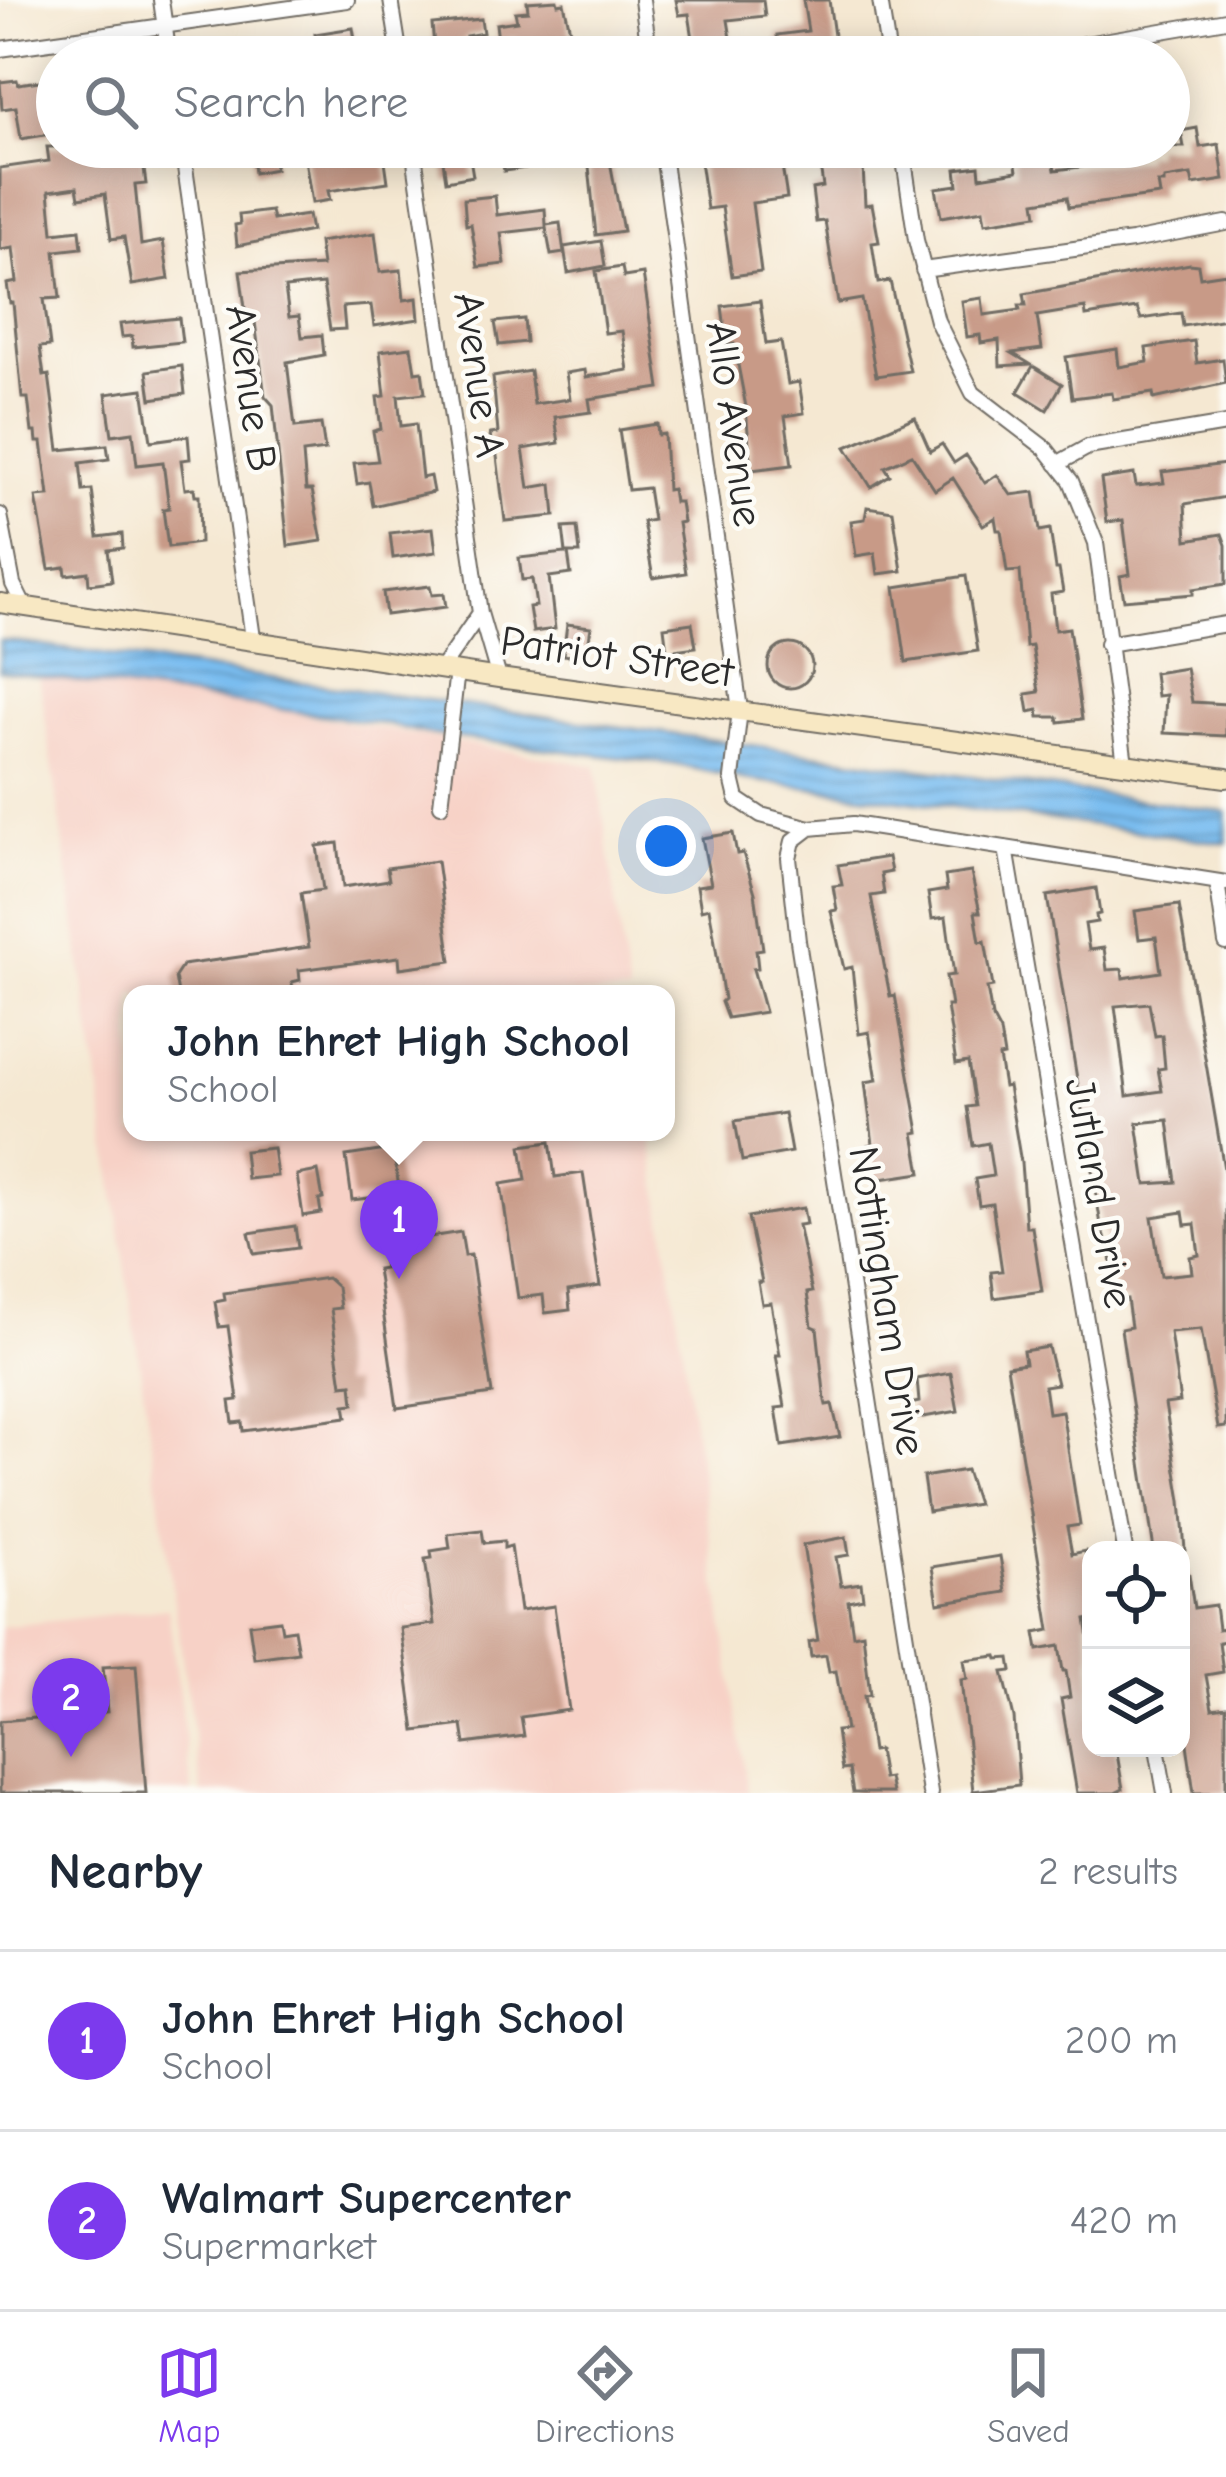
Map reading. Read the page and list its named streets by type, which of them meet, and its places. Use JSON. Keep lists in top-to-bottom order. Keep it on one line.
{"streets":{"main road":["Patriot Street"],"street":["Avenue A","Avenue B","Allo Avenue","Jutland Drive","Nottingham Drive"]},"crossings":[["Avenue A","Patriot Street"],["Avenue B","Patriot Street"],["Allo Avenue","Patriot Street"],["Allo Avenue","Nottingham Drive"]],"page":{"search":"Search here","popup":["John Ehret High School","School"],"pins":["1","2"],"heading":["Nearby","2 results"],"list":[{"mark":"1","name":"John Ehret High School","note":"School","value":"200 m"},{"mark":"2","name":"Walmart Supercenter","note":"Supermarket","value":"420 m"}],"nav":["Map","Directions","Saved"]}}
